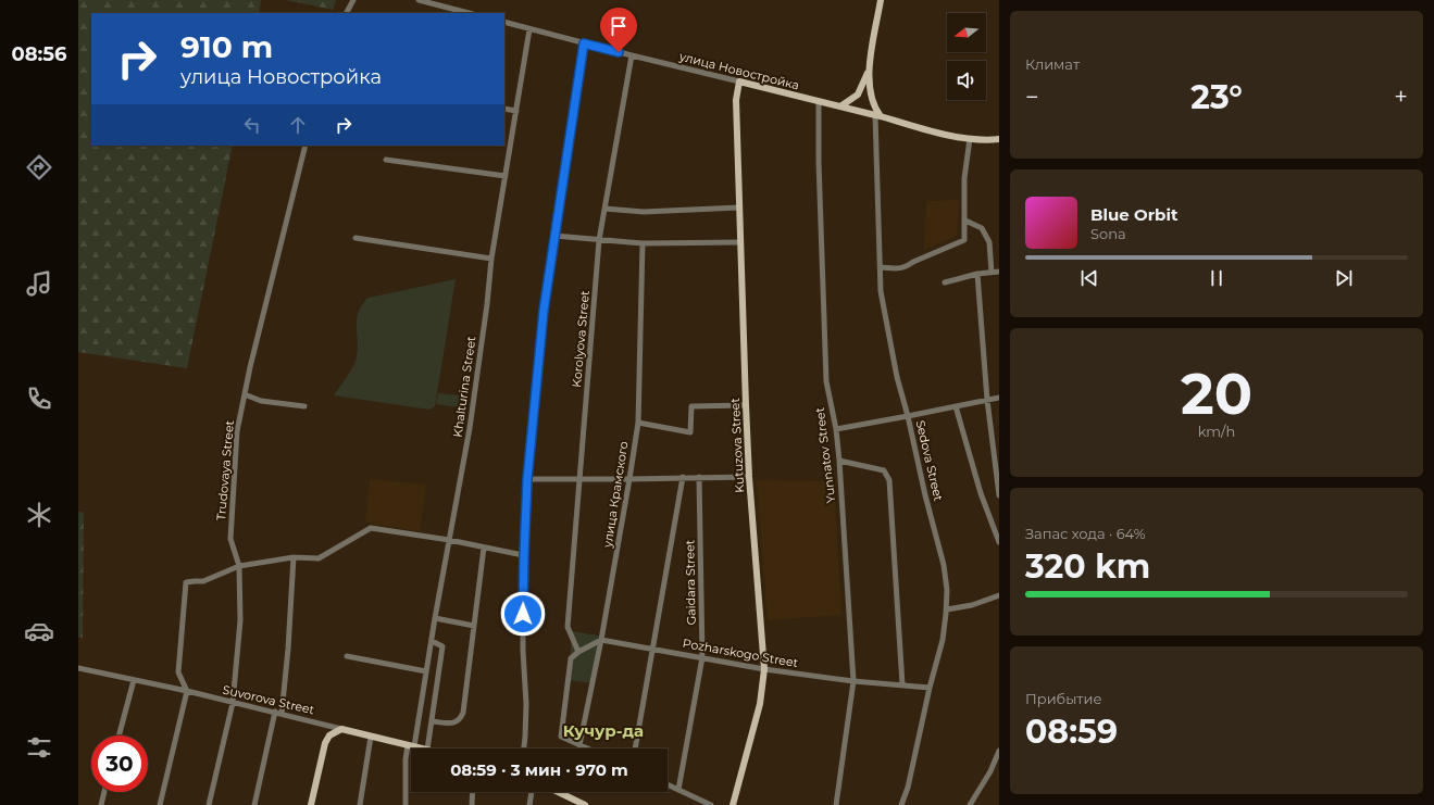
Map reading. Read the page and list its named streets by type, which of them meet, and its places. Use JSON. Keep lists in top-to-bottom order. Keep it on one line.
{"streets":{"main road":["улица Новостройка","Kutuzova Street","Suvorova Street"],"street":["Korolyova Street","Khalturina Street","Yunnatov Street","Sedova Street","Trudovaya Street","улица Крамского","Gaidara Street","Pozharskogo Street"]},"crossings":[["улица Новостройка","Korolyova Street"],["улица Новостройка","Khalturina Street"],["улица Новостройка","Kutuzova Street"],["улица Новостройка","Yunnatov Street"],["улица Новостройка","Sedova Street"],["Khalturina Street","Suvorova Street"],["Kutuzova Street","Pozharskogo Street"],["Yunnatov Street","Pozharskogo Street"],["Sedova Street","Pozharskogo Street"],["Trudovaya Street","Suvorova Street"],["улица Крамского","Pozharskogo Street"],["Gaidara Street","Pozharskogo Street"]],"districts":["Кучур-да"],"north":"left","page":{"tabs":"08:56","tile":["Климат",["20","km/h"],["Запас хода · 64%","320 km"],["Прибытие","08:59"]],"turn":["910 m","улица Новостройка"],"heat":["−","23°","+"],"song":["Blue Orbit","Sona"],"limit":"30","trip":"08:59 · 3 мин · 970 m"}}
